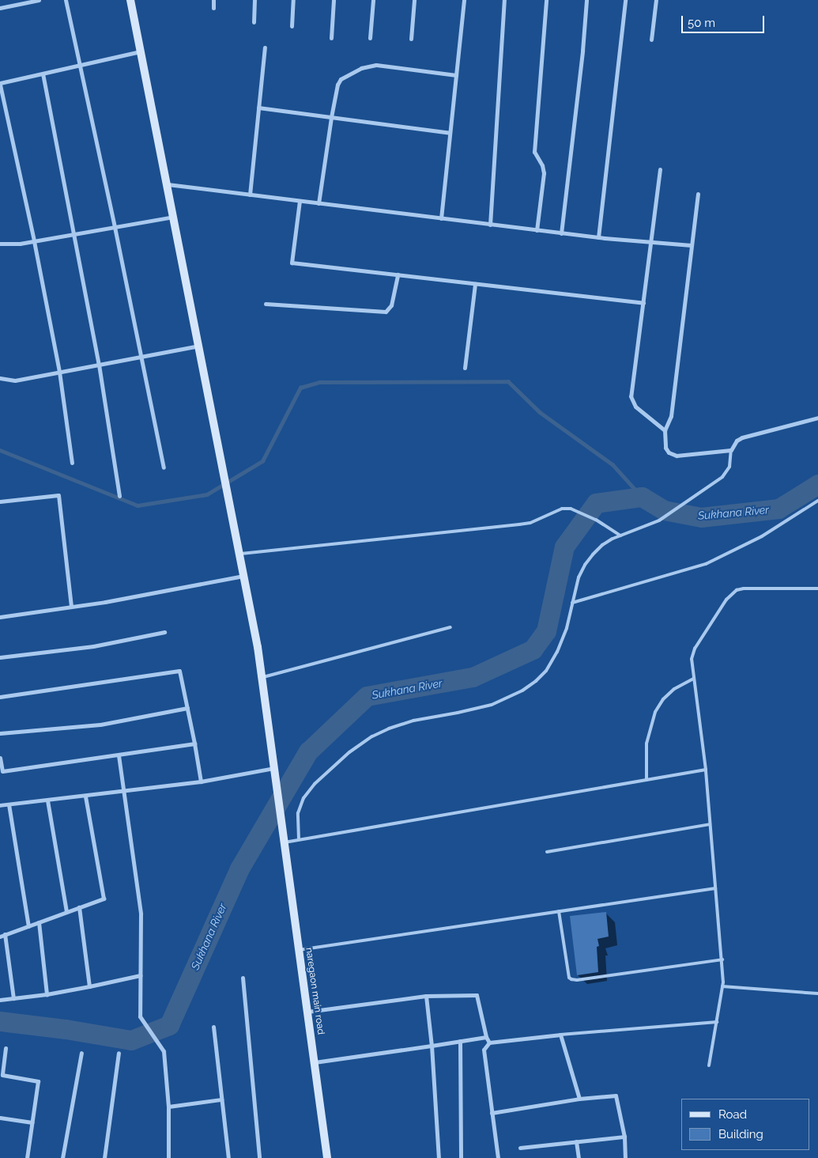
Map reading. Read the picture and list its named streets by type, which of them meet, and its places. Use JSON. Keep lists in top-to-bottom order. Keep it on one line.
{"streets":{"street":["naregaon main road"]},"water":["Sukhana River"],"legend":["Road","Building"],"scale_bar":"50 m"}
